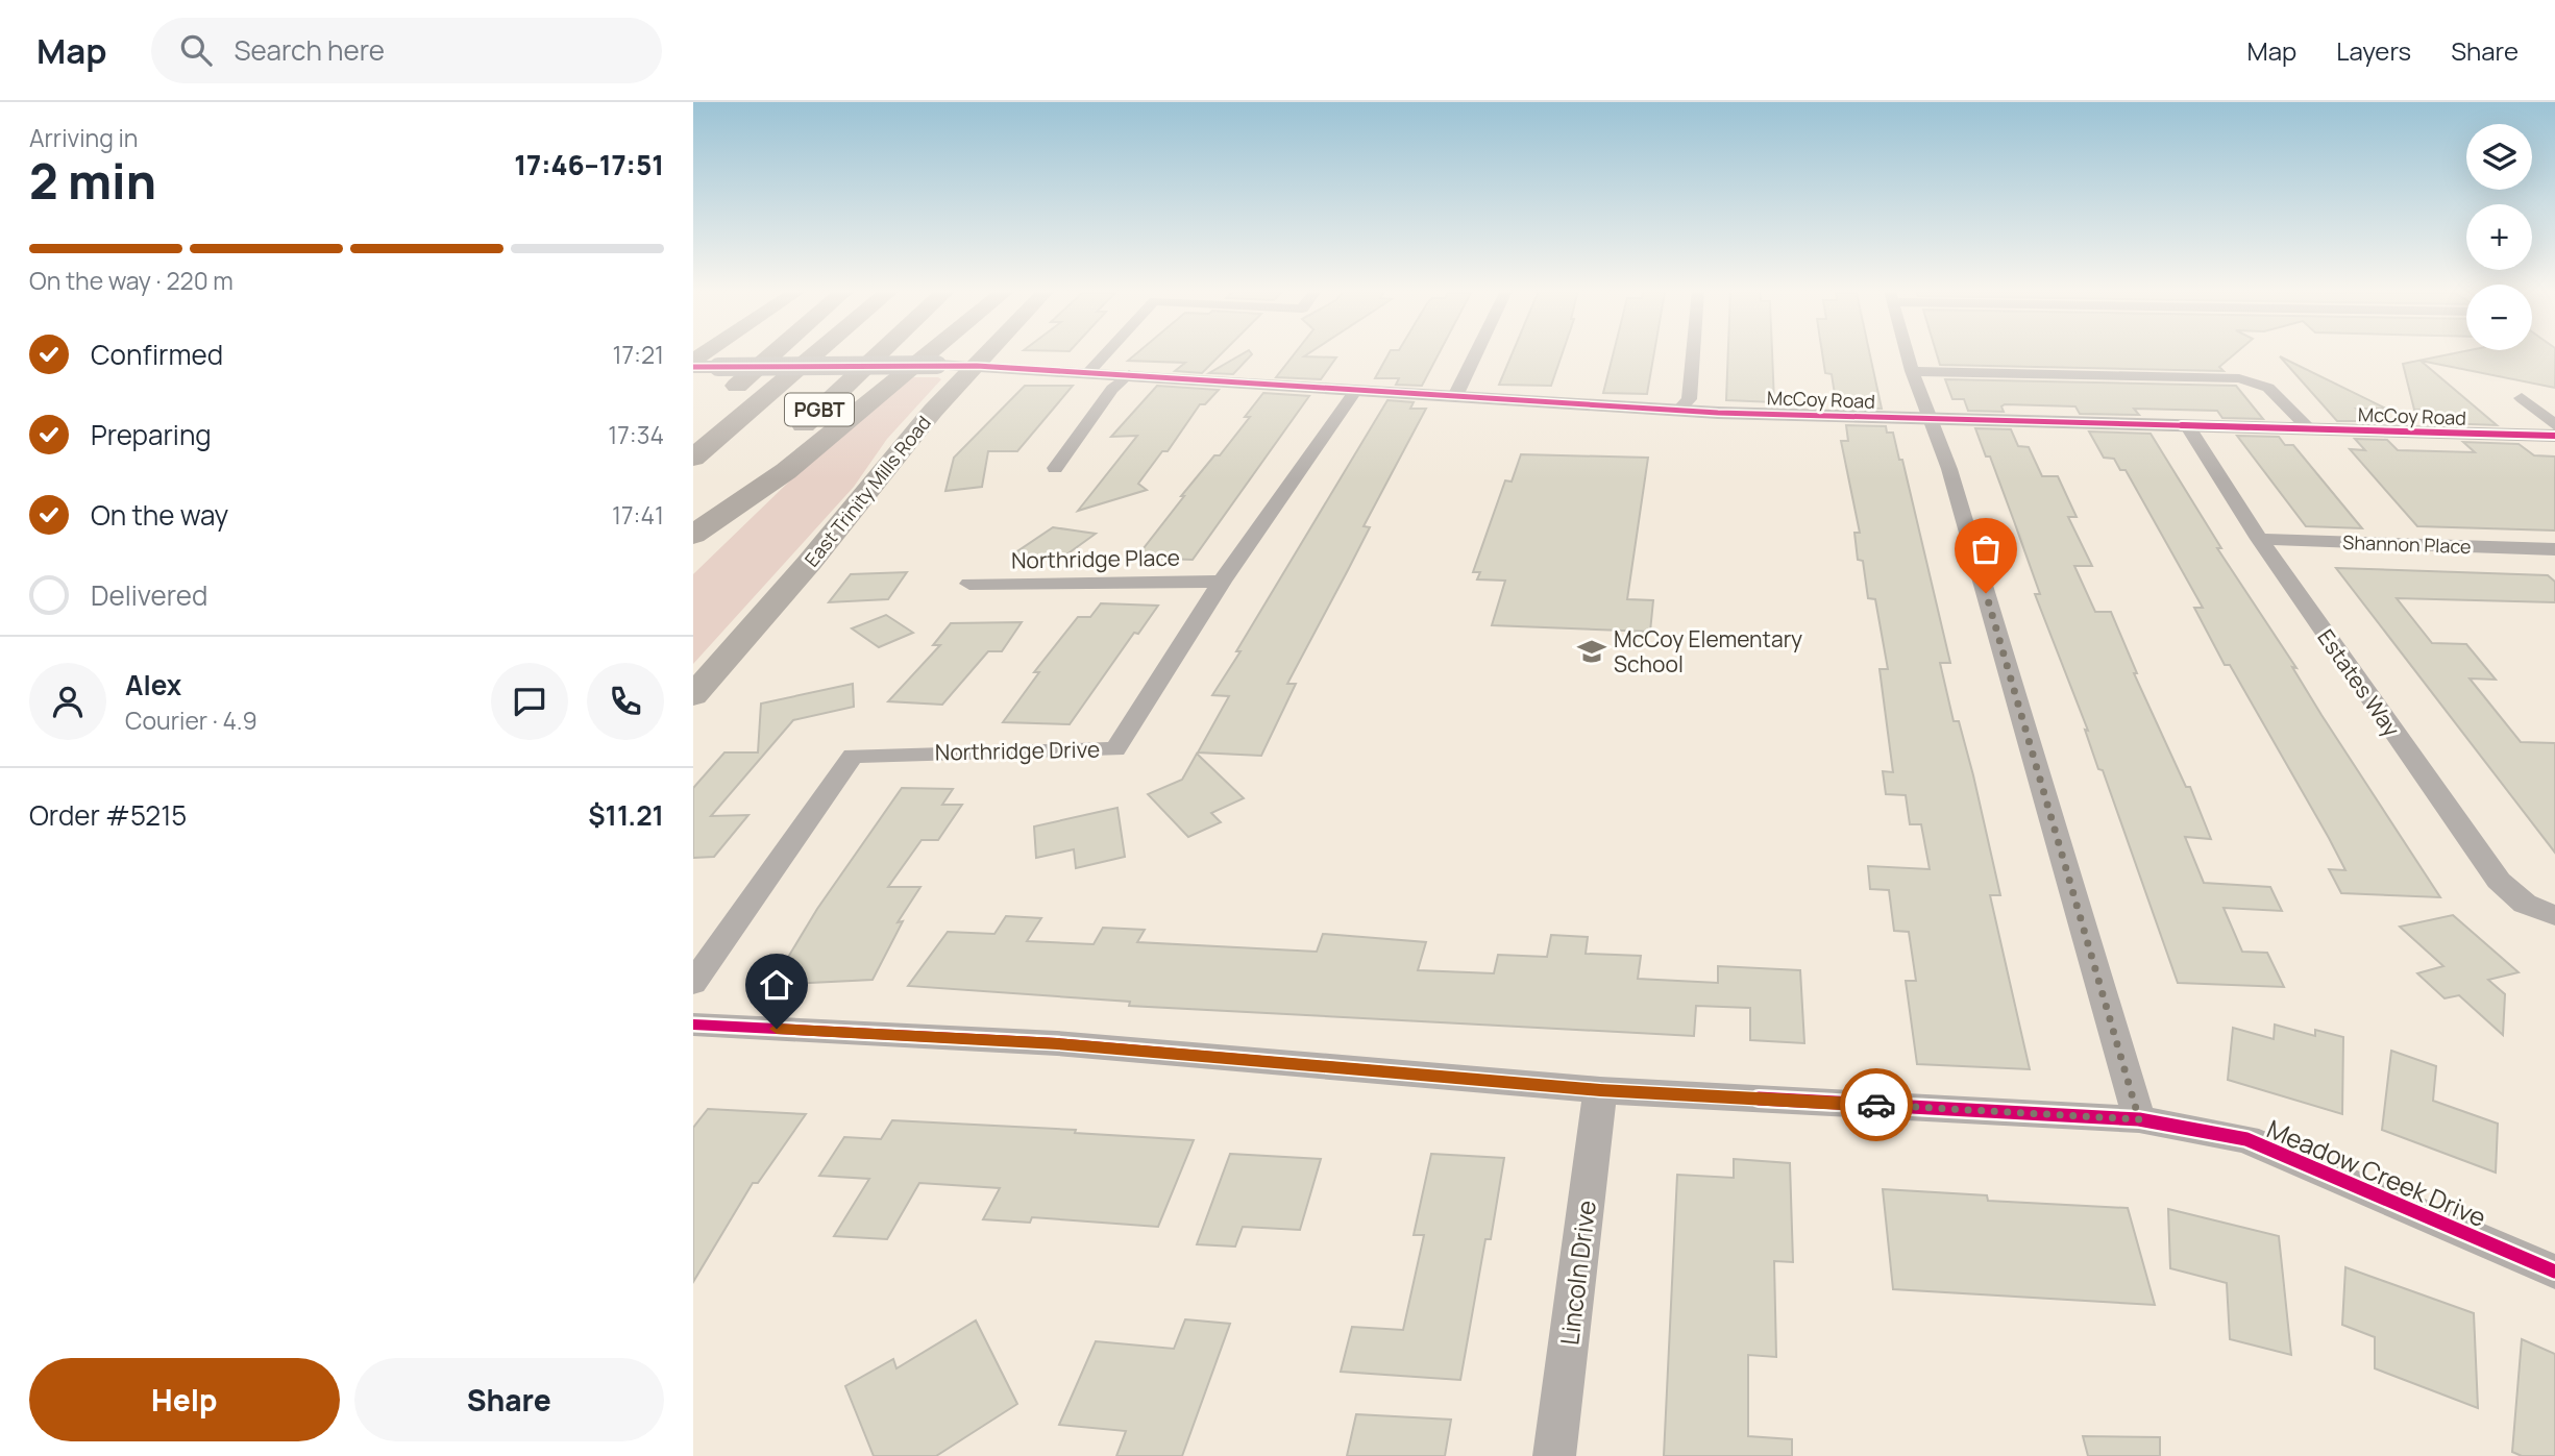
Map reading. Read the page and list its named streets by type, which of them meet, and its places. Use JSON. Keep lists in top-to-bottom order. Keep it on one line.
{"streets":{"highway":["PGBT"],"main road":["East Trinity Mills Road"],"street":["McCoy Road","Shannon Place","Northridge Place","Estates Way","Northridge Drive","Meadow Creek Drive","Lincoln Drive"]},"crossings":[["McCoy Road","East Trinity Mills Road"],["McCoy Road","Estates Way"],["McCoy Road","Northridge Drive"],["Shannon Place","Estates Way"],["Northridge Place","Northridge Drive"],["Meadow Creek Drive","Lincoln Drive"]],"places":{"school or university":["McCoy Elementary School"]},"page":{"header":"Map","search":"Search here","nav":["Map","Layers","Share"],"heading":["2 min","Arriving in","17:46–17:51"],"panel":["Alex","Courier · 4.9","Order #5215","$11.21"],"map_buttons":["+","−"],"bar":"On the way · 220 m","list":[["Confirmed","17:21"],["Preparing","17:34"],["On the way","17:41"],"Delivered"],"buttons":["Help","Share"]}}
